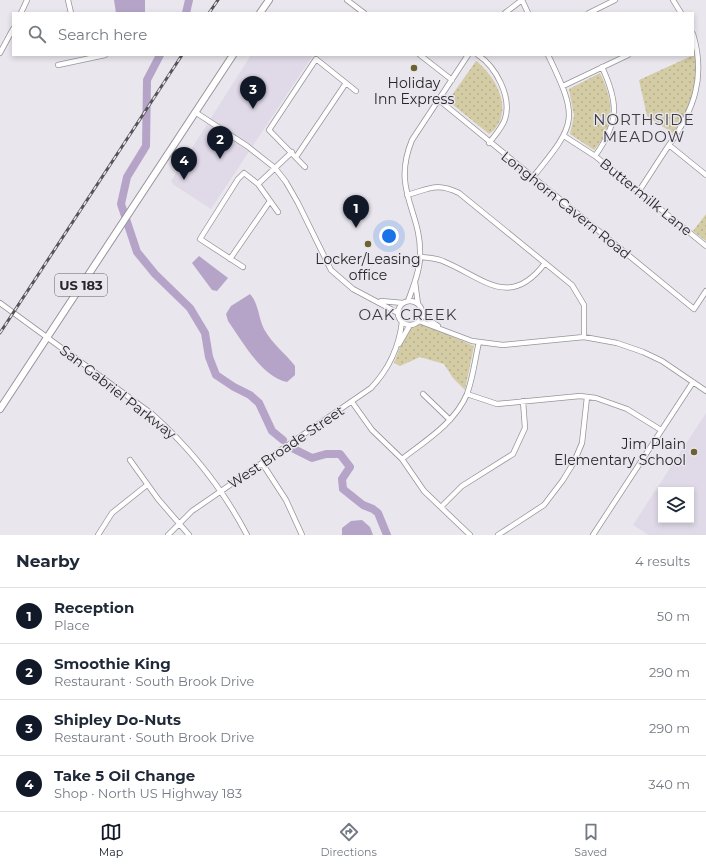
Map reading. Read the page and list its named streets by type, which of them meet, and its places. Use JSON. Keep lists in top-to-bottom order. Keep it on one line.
{"streets":{"main road":["US 183"],"street":["Buttermilk Lane","Longhorn Cavern Road","San Gabriel Parkway","West Broade Street"]},"crossings":[["US 183","San Gabriel Parkway"],["San Gabriel Parkway","West Broade Street"]],"districts":["NORTHSIDE MEADOW","OAK CREEK"],"places":["Holiday Inn Express","Locker/Leasing office","Jim Plain Elementary School"],"page":{"search":"Search here","pins":["3","2","4","1"],"heading":["Nearby","4 results"],"list":[{"mark":"1","name":"Reception","note":"Place","value":"50 m"},{"mark":"2","name":"Smoothie King","note":"Restaurant · South Brook Drive","value":"290 m"},{"mark":"3","name":"Shipley Do-Nuts","note":"Restaurant · South Brook Drive","value":"290 m"},{"mark":"4","name":"Take 5 Oil Change","note":"Shop · North US Highway 183","value":"340 m"}],"nav":["Map","Directions","Saved"]}}
